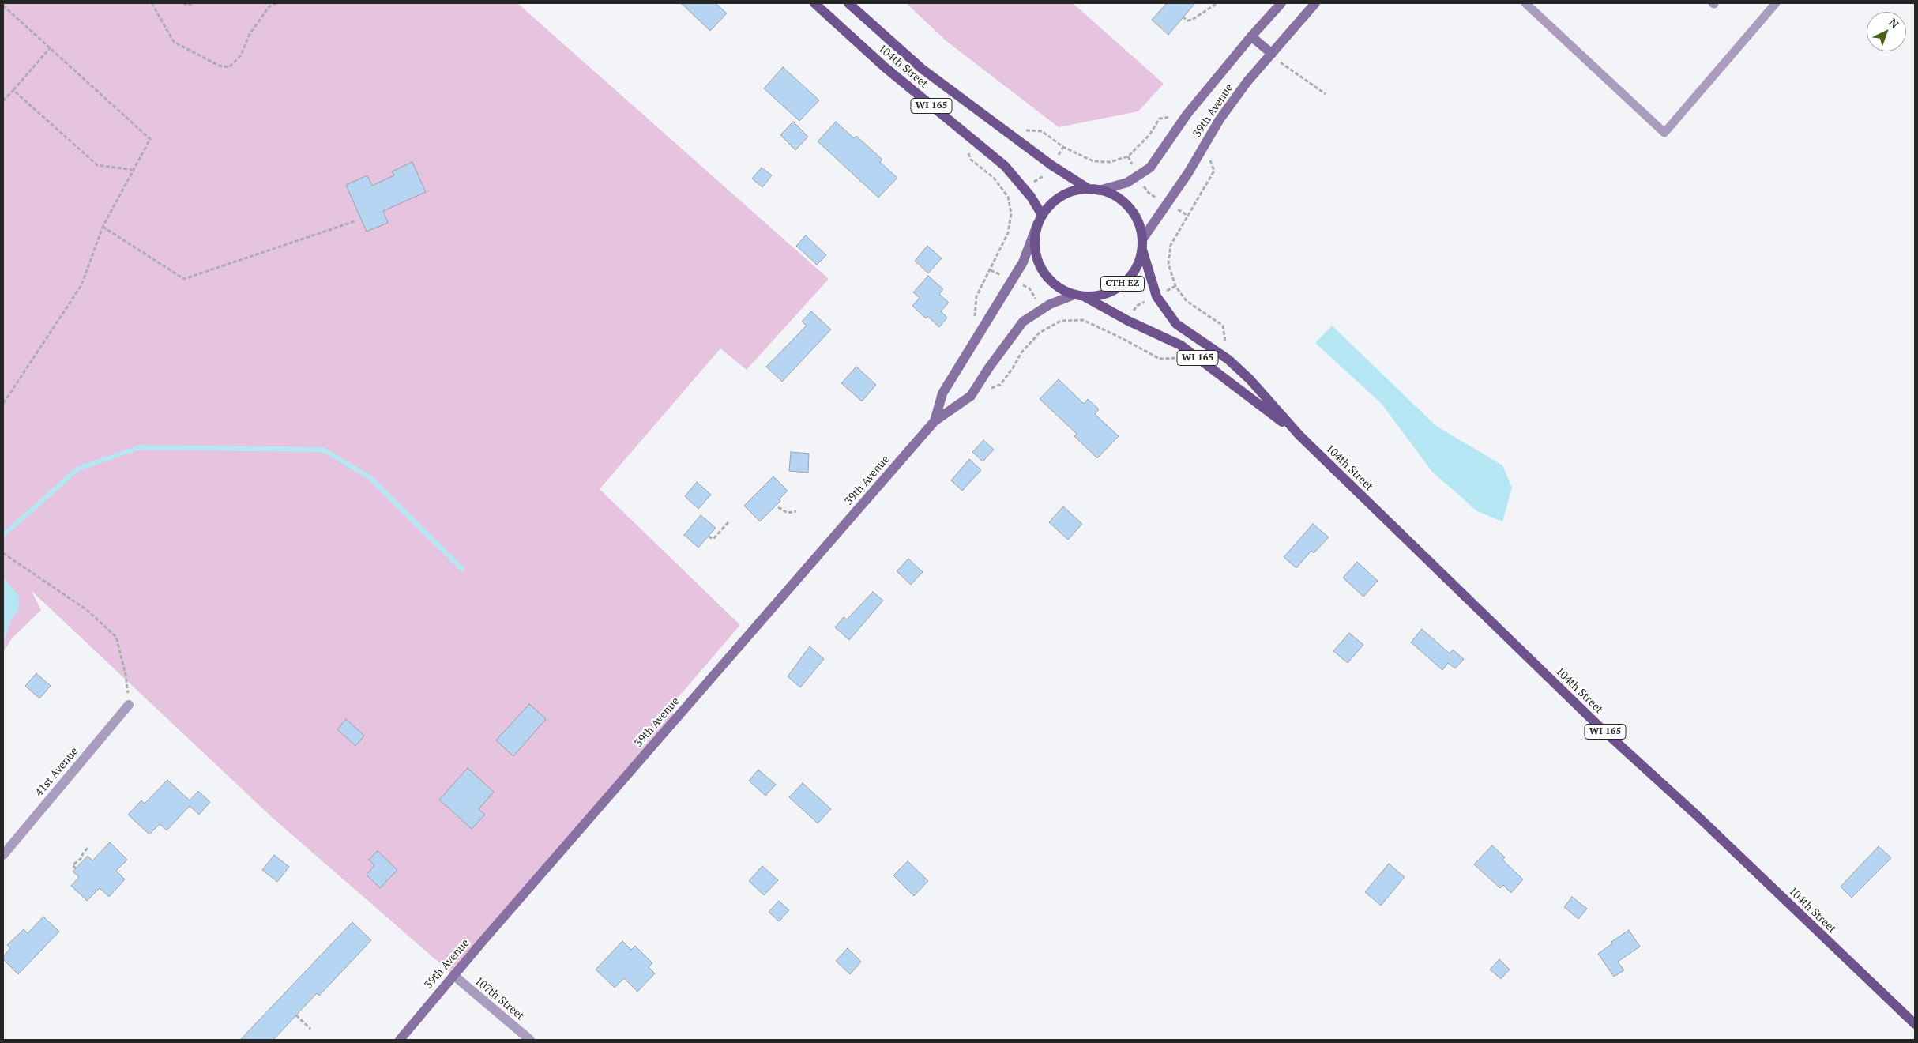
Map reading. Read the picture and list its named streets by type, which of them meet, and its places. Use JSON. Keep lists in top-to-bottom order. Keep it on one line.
{"streets":{"main road":["104th Street","WI 165","39th Avenue","CTH EZ"],"street":["41st Avenue","107th Street"]},"crossings":[["104th Street","WI 165"],["104th Street","39th Avenue"],["104th Street","CTH EZ"],["WI 165","39th Avenue"],["WI 165","CTH EZ"],["39th Avenue","CTH EZ"],["39th Avenue","107th Street"]],"north":"top right"}
